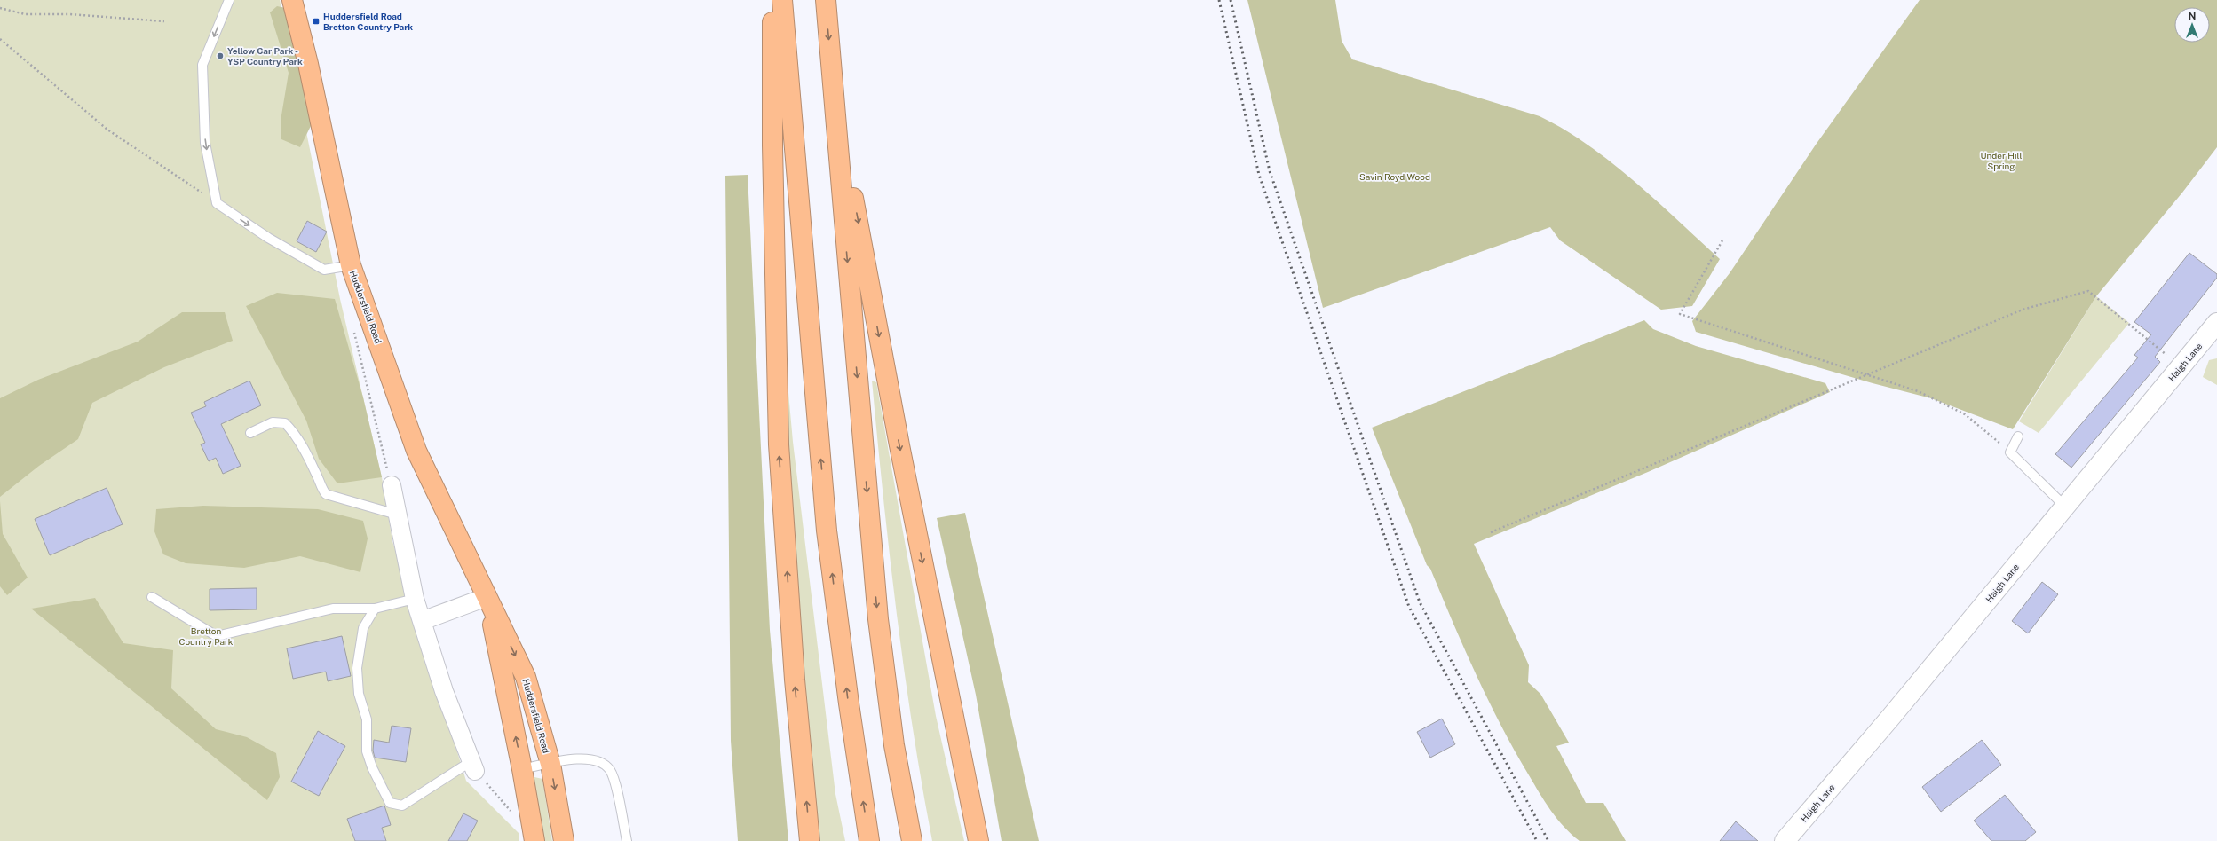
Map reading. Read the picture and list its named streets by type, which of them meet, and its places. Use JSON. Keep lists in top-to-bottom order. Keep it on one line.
{"streets":{"highway":["Huddersfield Road"],"street":["Haigh Lane"]},"parks":["Under Hill Spring","Savin Royd Wood","Bretton Country Park"],"places":{"transit":["Huddersfield Road Bretton Country Park"],"other":["Yellow Car Park - YSP Country Park"]},"north":"top"}
